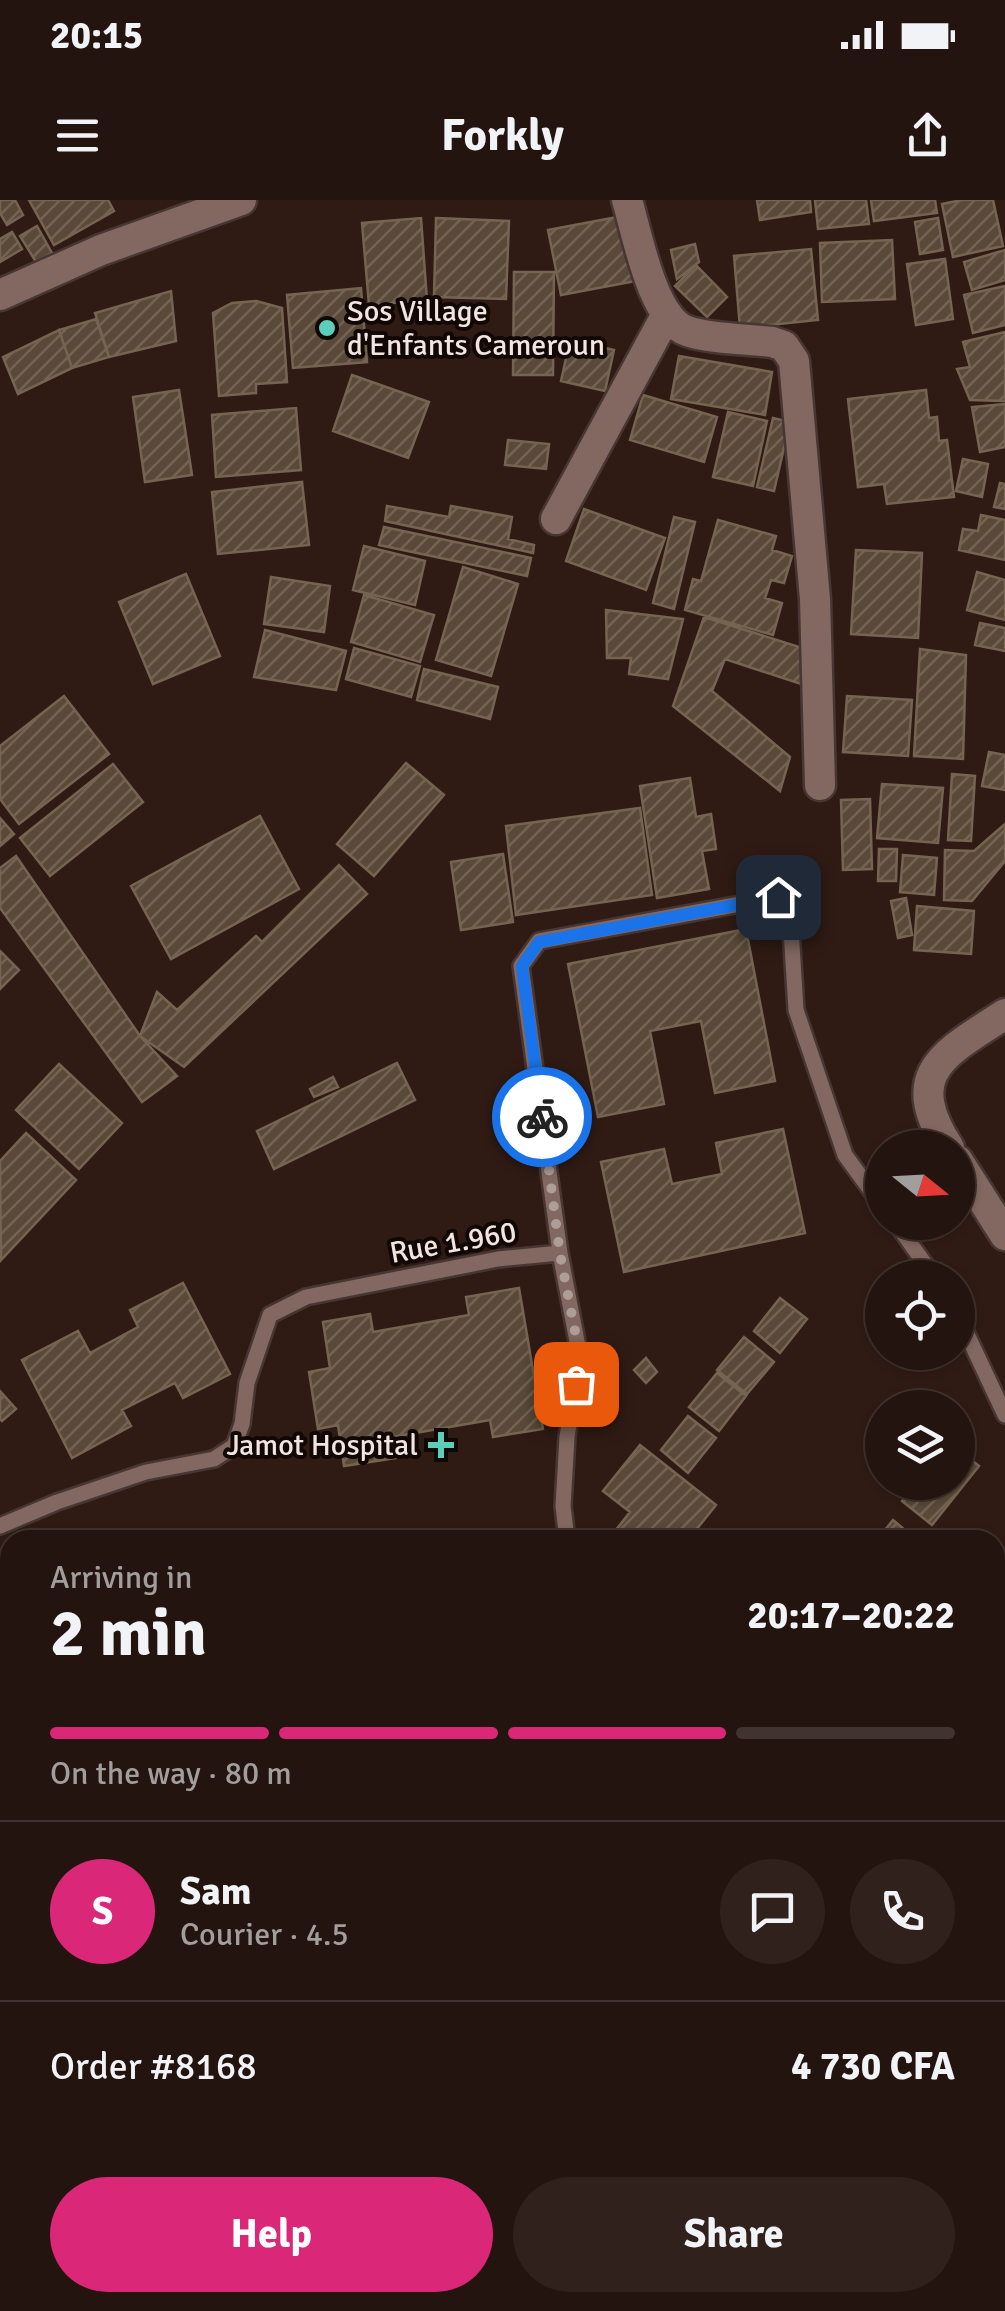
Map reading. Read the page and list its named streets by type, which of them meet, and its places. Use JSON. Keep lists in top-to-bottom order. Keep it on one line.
{"streets":{"lane":["Rue 1.960"]},"places":{"other":["Sos Village d'Enfants Cameroun"],"health":["Jamot Hospital"]},"north":"right","page":{"status":"20:15","header":"Forkly","heading":["2 min","Arriving in","20:17–20:22"],"panel":["Sam","Courier · 4.5","Order #8168","4 730 CFA"],"bar":"On the way · 80 m","round":"S","buttons":["Help","Share"]}}
